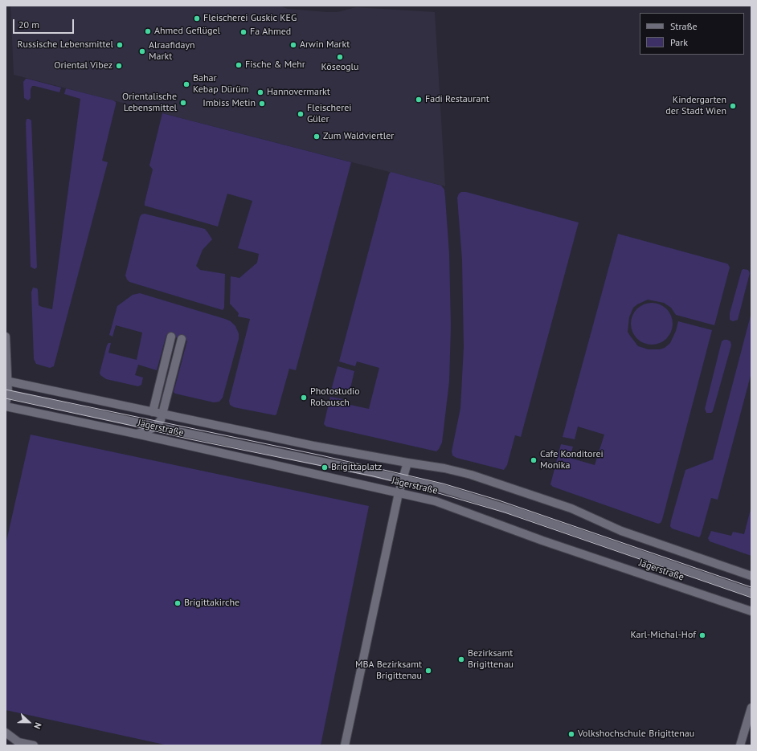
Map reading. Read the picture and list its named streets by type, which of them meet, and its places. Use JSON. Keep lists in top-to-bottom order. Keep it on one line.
{"streets":{"main road":["Jägerstraße"]},"places":["Fleischerei Guskic KEG","Ahmed Geflügel","Fa Ahmed","Russische Lebensmittel","Arwin Markt","Alraafidayn Markt","Köseoglu","Fische & Mehr","Oriental Vibez","Bahar Kebap Dürüm","Hannovermarkt","Fadi Restaurant","Orientalische Lebensmittel","Imbiss Metin","Kindergarten der Stadt Wien","Fleischerei Güler","Zum Waldviertler","Photostudio Robausch","Cafe Konditorei Monika","Brigittaplatz","Brigittakirche","Karl-Michal-Hof","Bezirksamt Brigittenau","MBA Bezirksamt Brigittenau","Volkshochschule Brigittenau"],"legend":["Straße","Park"],"scale_bar":"20 m","north":"right"}
